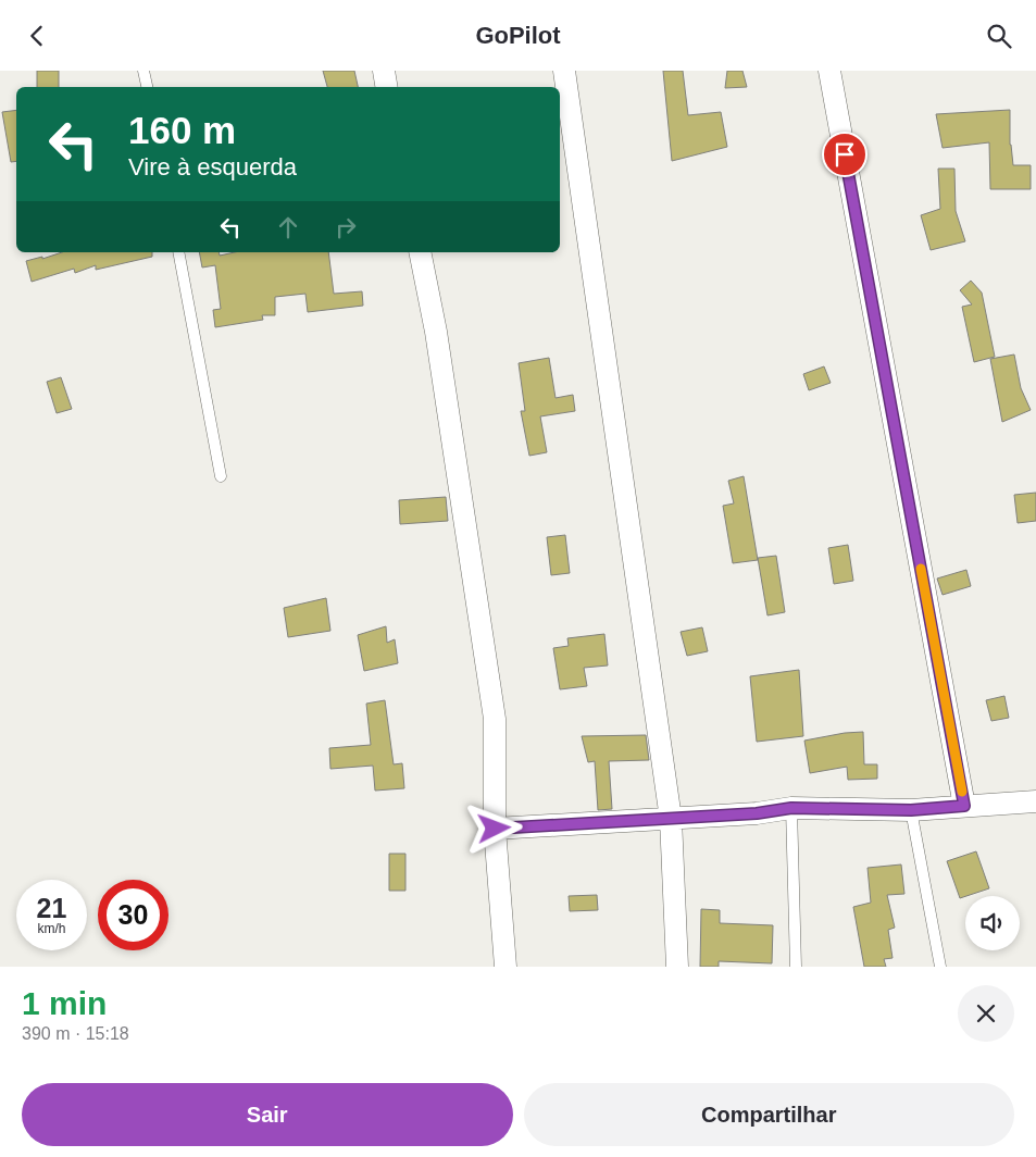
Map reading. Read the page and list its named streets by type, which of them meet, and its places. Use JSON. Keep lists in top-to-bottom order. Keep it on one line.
{"page":{"header":"GoPilot","turn":["160 m","Vire à esquerda"],"speed":"21 km/h","limit":"30","heading":["1 min","390 m · 15:18"],"buttons":["Sair","Compartilhar"]}}
